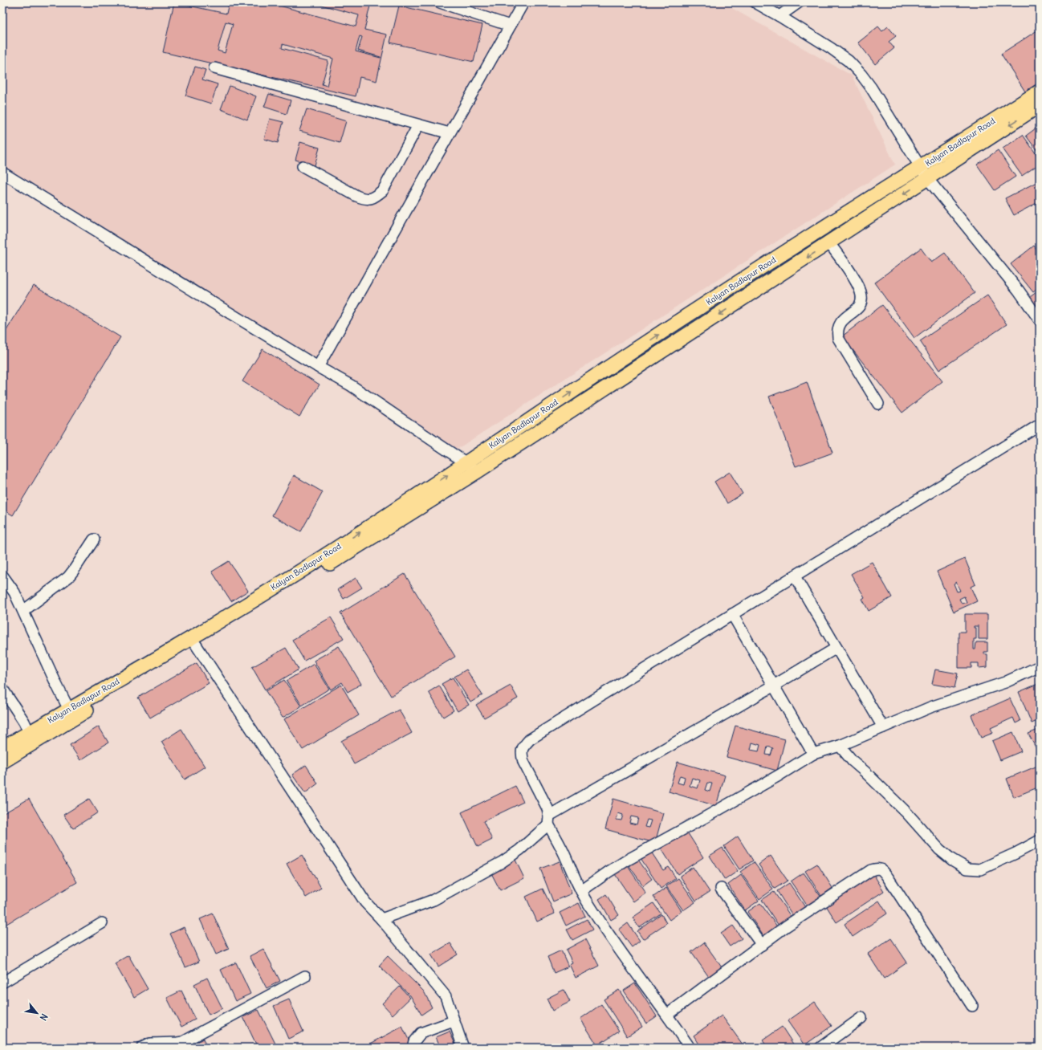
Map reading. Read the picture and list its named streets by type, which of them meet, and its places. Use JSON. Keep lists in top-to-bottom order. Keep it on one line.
{"streets":{"main road":["Kalyan Badlapur Road"]},"north":"bottom right"}
